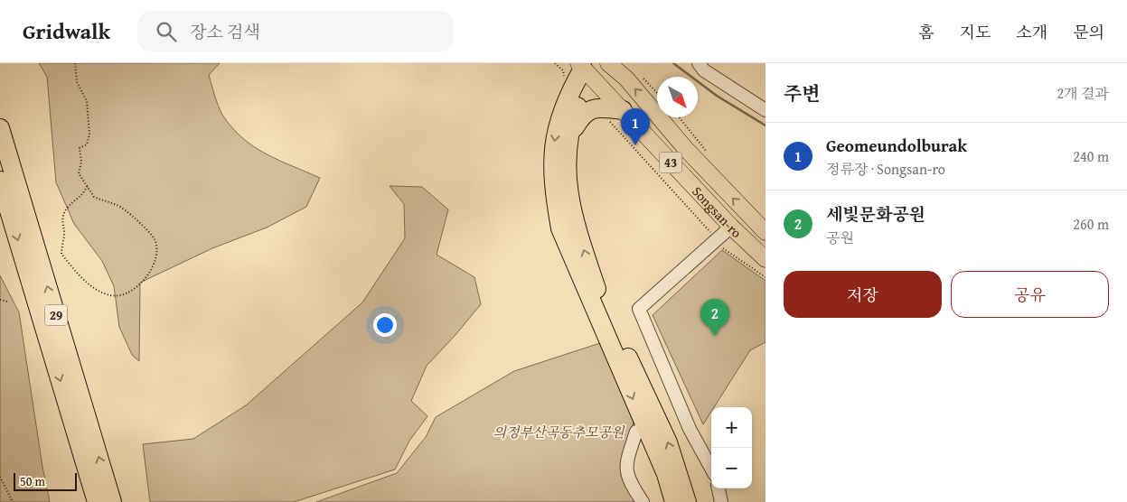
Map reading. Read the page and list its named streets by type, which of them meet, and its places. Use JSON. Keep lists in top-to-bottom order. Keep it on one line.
{"streets":{"highway":["29"],"main road":["43","Songsan-ro"]},"parks":["의정부산곡동추모공원"],"scale_bar":"50 m","north":"bottom right","page":{"header":"Gridwalk","search":"장소 검색","nav":["홈","지도","소개","문의"],"heading":["주변","2개 결과"],"pins":["1","2"],"list":[{"mark":"1","name":"Geomeundolburak","note":"정류장 · Songsan-ro","value":"240 m"},{"mark":"2","name":"세빛문화공원","note":"공원","value":"260 m"}],"buttons":["저장","공유"],"map_buttons":["+","−"],"scale":"50 m"}}
